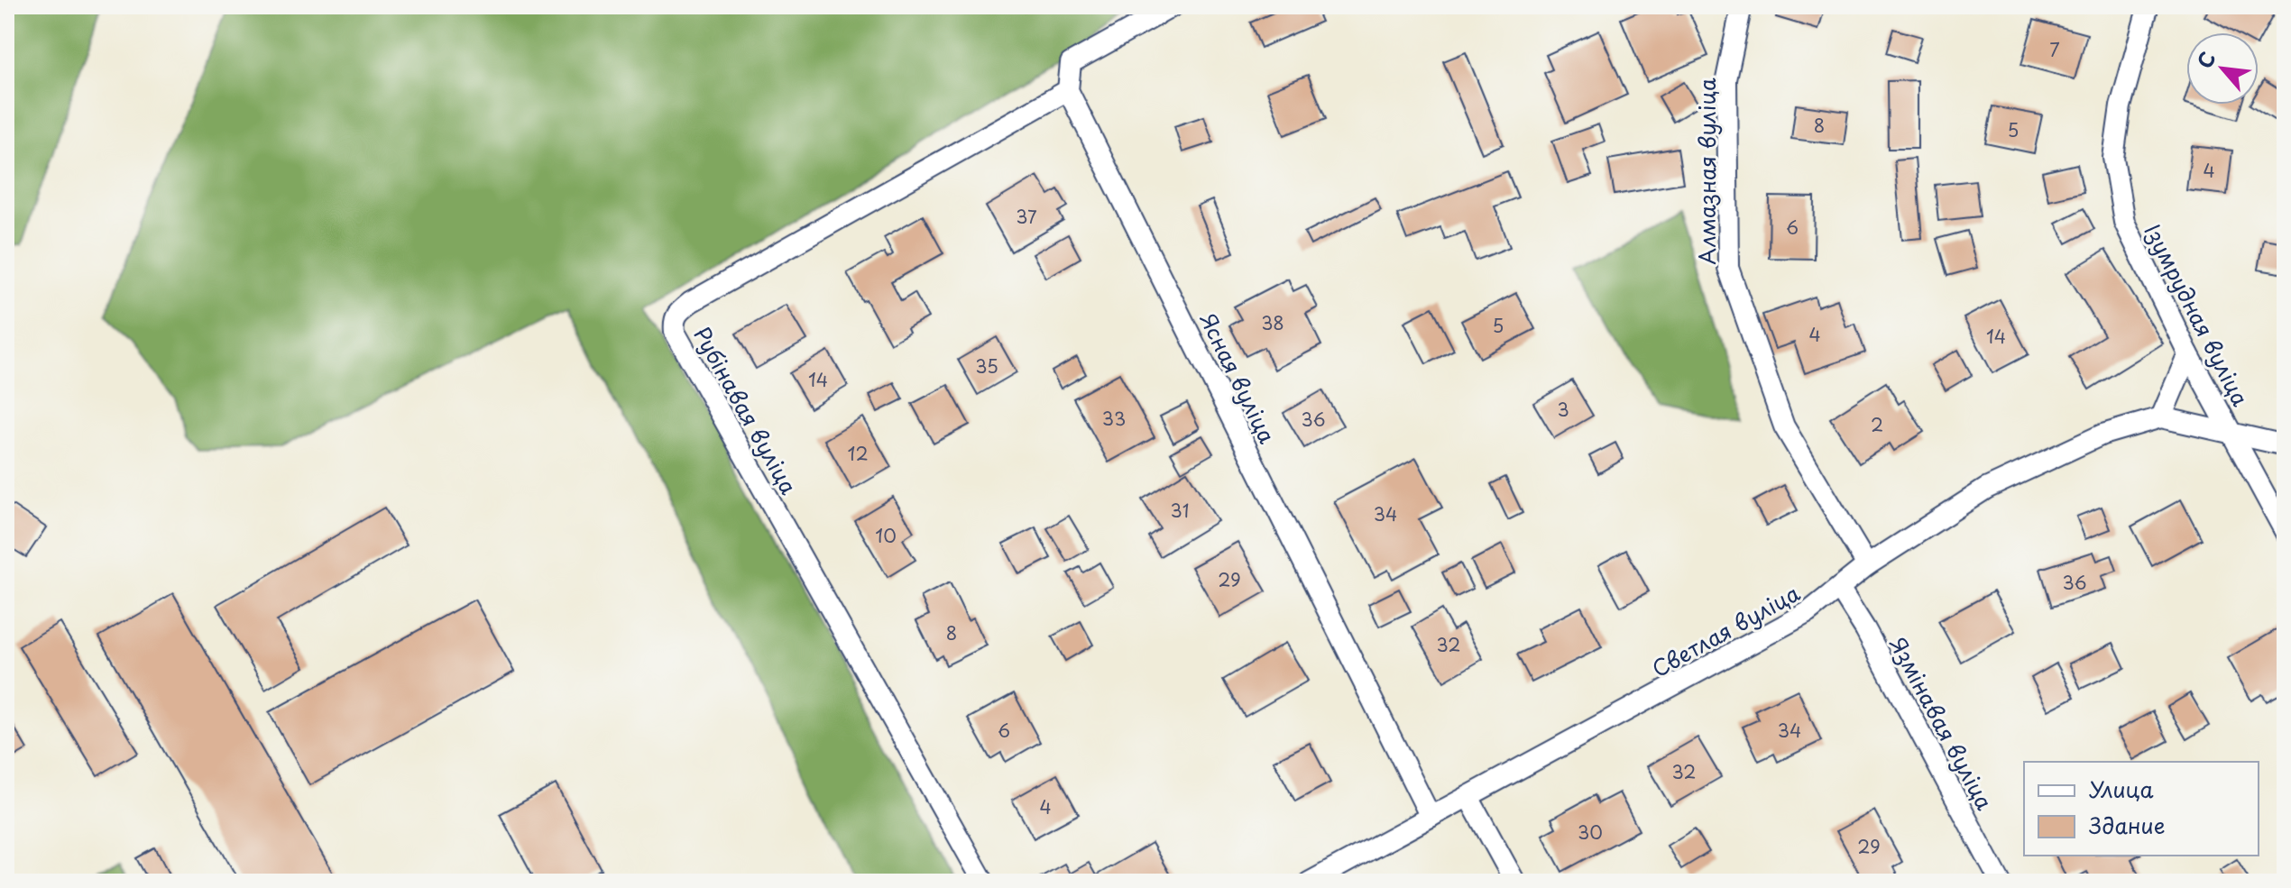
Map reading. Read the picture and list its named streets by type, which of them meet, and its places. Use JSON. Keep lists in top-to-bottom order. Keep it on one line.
{"streets":{"street":["Алмазная вуліца","Ізумрудная вуліца","Ясная вуліца","Рубінавая вуліца","Светлая вуліца","Язмінавая вуліца"]},"crossings":[["Алмазная вуліца","Светлая вуліца"],["Ізумрудная вуліца","Светлая вуліца"],["Ясная вуліца","Рубінавая вуліца"],["Ясная вуліца","Светлая вуліца"],["Светлая вуліца","Язмінавая вуліца"]],"house_numbers":["7","8","5","4","37","6","38","5","4","14","35","14","3","33","36","2","12","31","34","10","29","36","8","32","6","34","32","4","30","29"],"legend":["Улица","Здание"],"north":"top left"}
